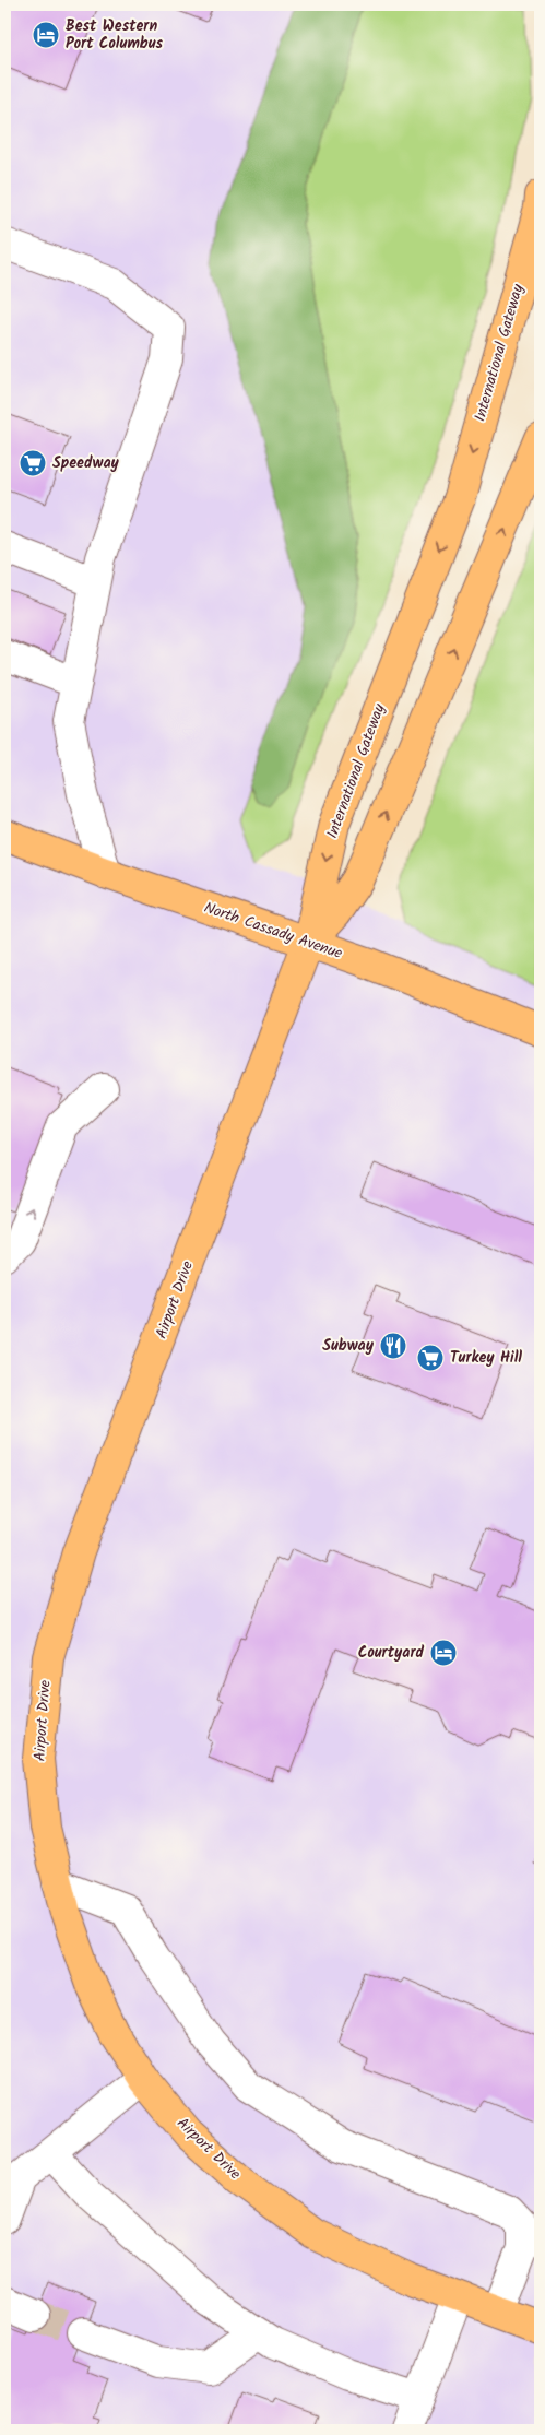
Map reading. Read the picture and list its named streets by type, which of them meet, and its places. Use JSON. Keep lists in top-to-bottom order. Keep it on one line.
{"streets":{"main road":["International Gateway","North Cassady Avenue","Airport Drive"]},"crossings":[["International Gateway","North Cassady Avenue"],["International Gateway","Airport Drive"],["North Cassady Avenue","Airport Drive"]],"places":{"hotel":["Best Western Port Columbus","Courtyard"],"supermarket":["Speedway","Turkey Hill"],"restaurant":["Subway"]}}
